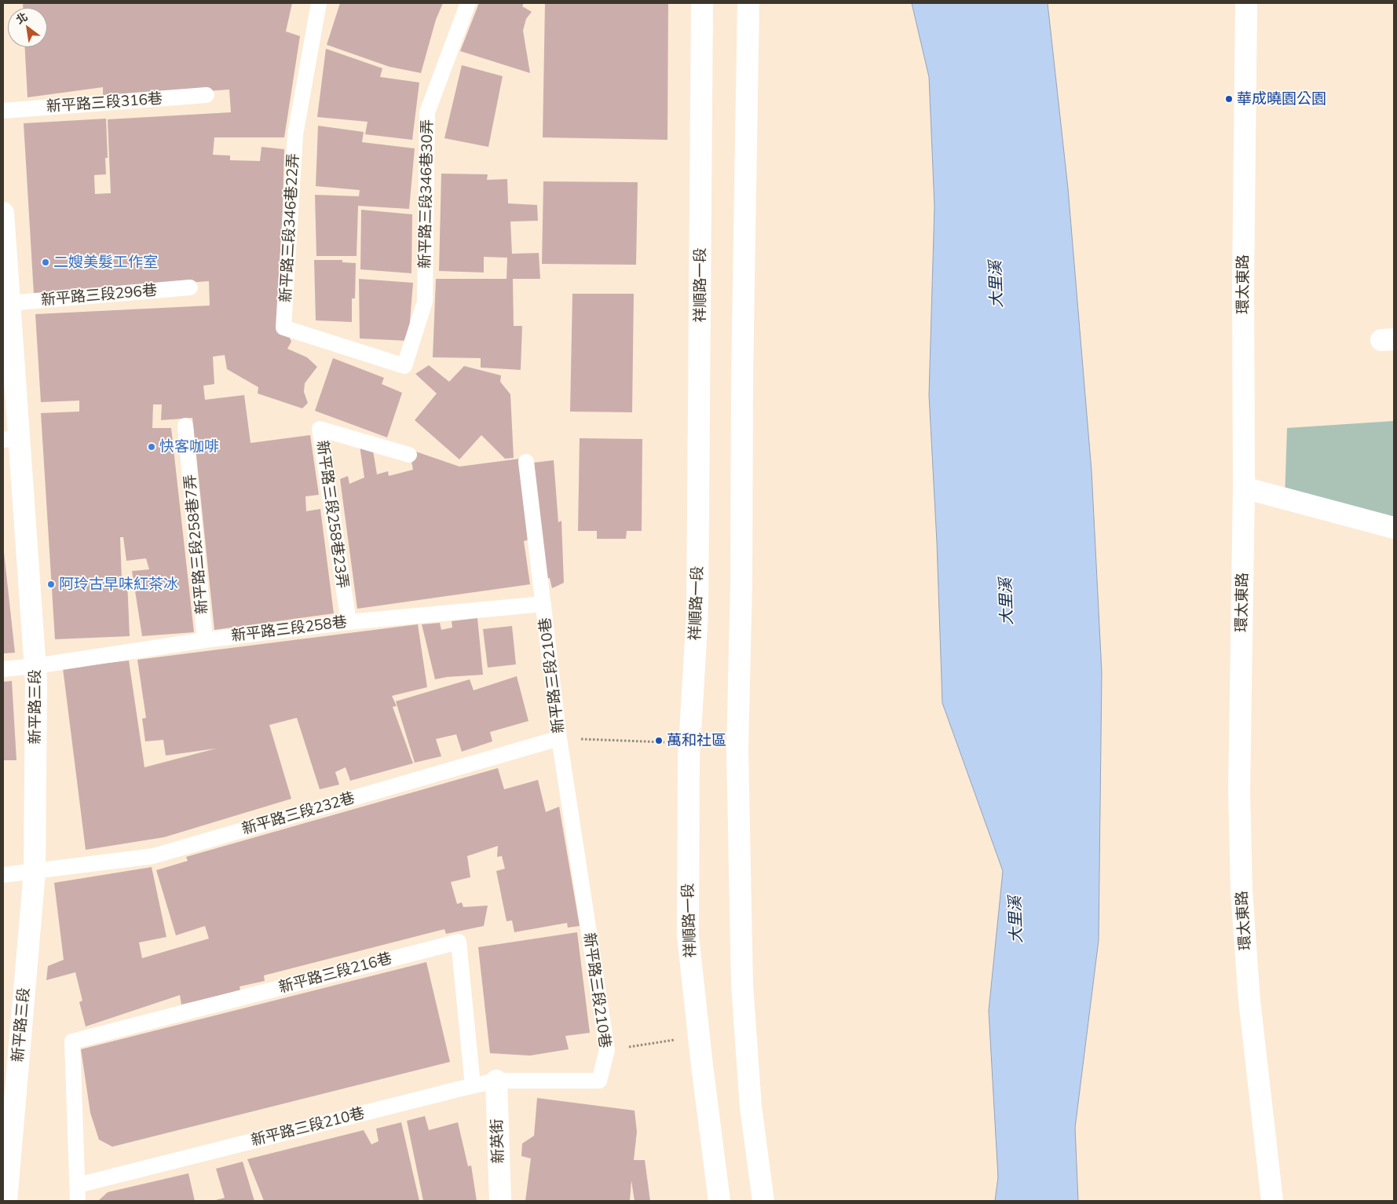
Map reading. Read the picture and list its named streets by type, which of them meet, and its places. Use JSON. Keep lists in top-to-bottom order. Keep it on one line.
{"streets":{"street":["環太東路","祥順路一段","新平路三段","新英街"],"lane":["新平路三段316巷","新平路三段346巷30弄","新平路三段346巷22弄","新平路三段296巷","新平路三段258巷23弄","新平路三段258巷7弄","新平路三段258巷","新平路三段210巷","新平路三段232巷","新平路三段216巷"]},"crossings":[["新平路三段346巷30弄","新平路三段346巷22弄"],["新平路三段296巷","新平路三段"],["新平路三段258巷23弄","新平路三段258巷"],["新平路三段258巷7弄","新平路三段258巷"],["新平路三段258巷","新平路三段210巷"],["新平路三段258巷","新平路三段"],["新平路三段210巷","新平路三段232巷"],["新平路三段210巷","新平路三段216巷"],["新平路三段210巷","新英街"],["新平路三段","新平路三段232巷"]],"water":["大里溪"],"places":["華成曉園公園","二嫂美髮工作室","快客咖啡","阿玲古早味紅茶冰","萬和社區"],"north":"top left"}
